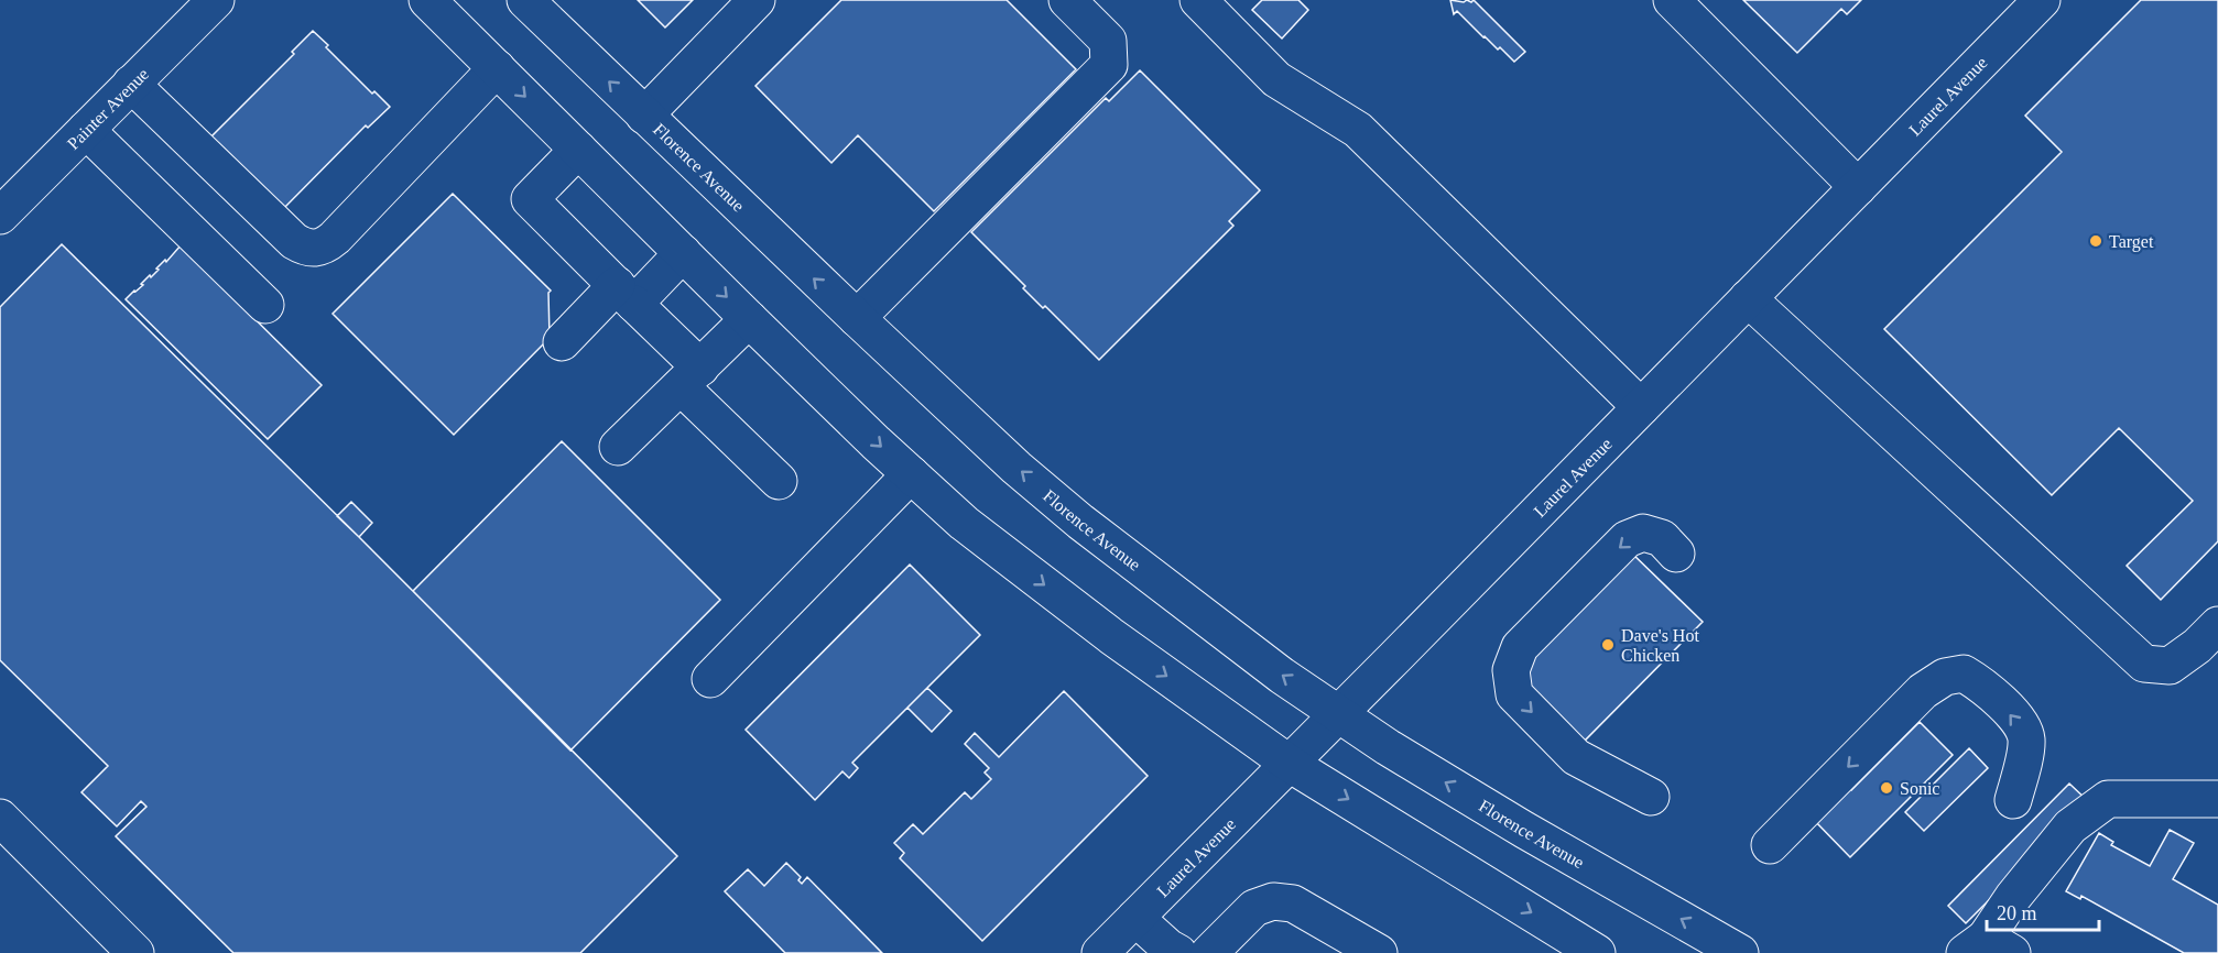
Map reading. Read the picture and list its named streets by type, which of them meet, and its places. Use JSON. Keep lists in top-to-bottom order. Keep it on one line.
{"streets":{"main road":["Laurel Avenue","Painter Avenue","Florence Avenue"]},"crossings":[["Laurel Avenue","Florence Avenue"]],"places":["Target","Dave's Hot Chicken","Sonic"],"scale_bar":"20 m"}
